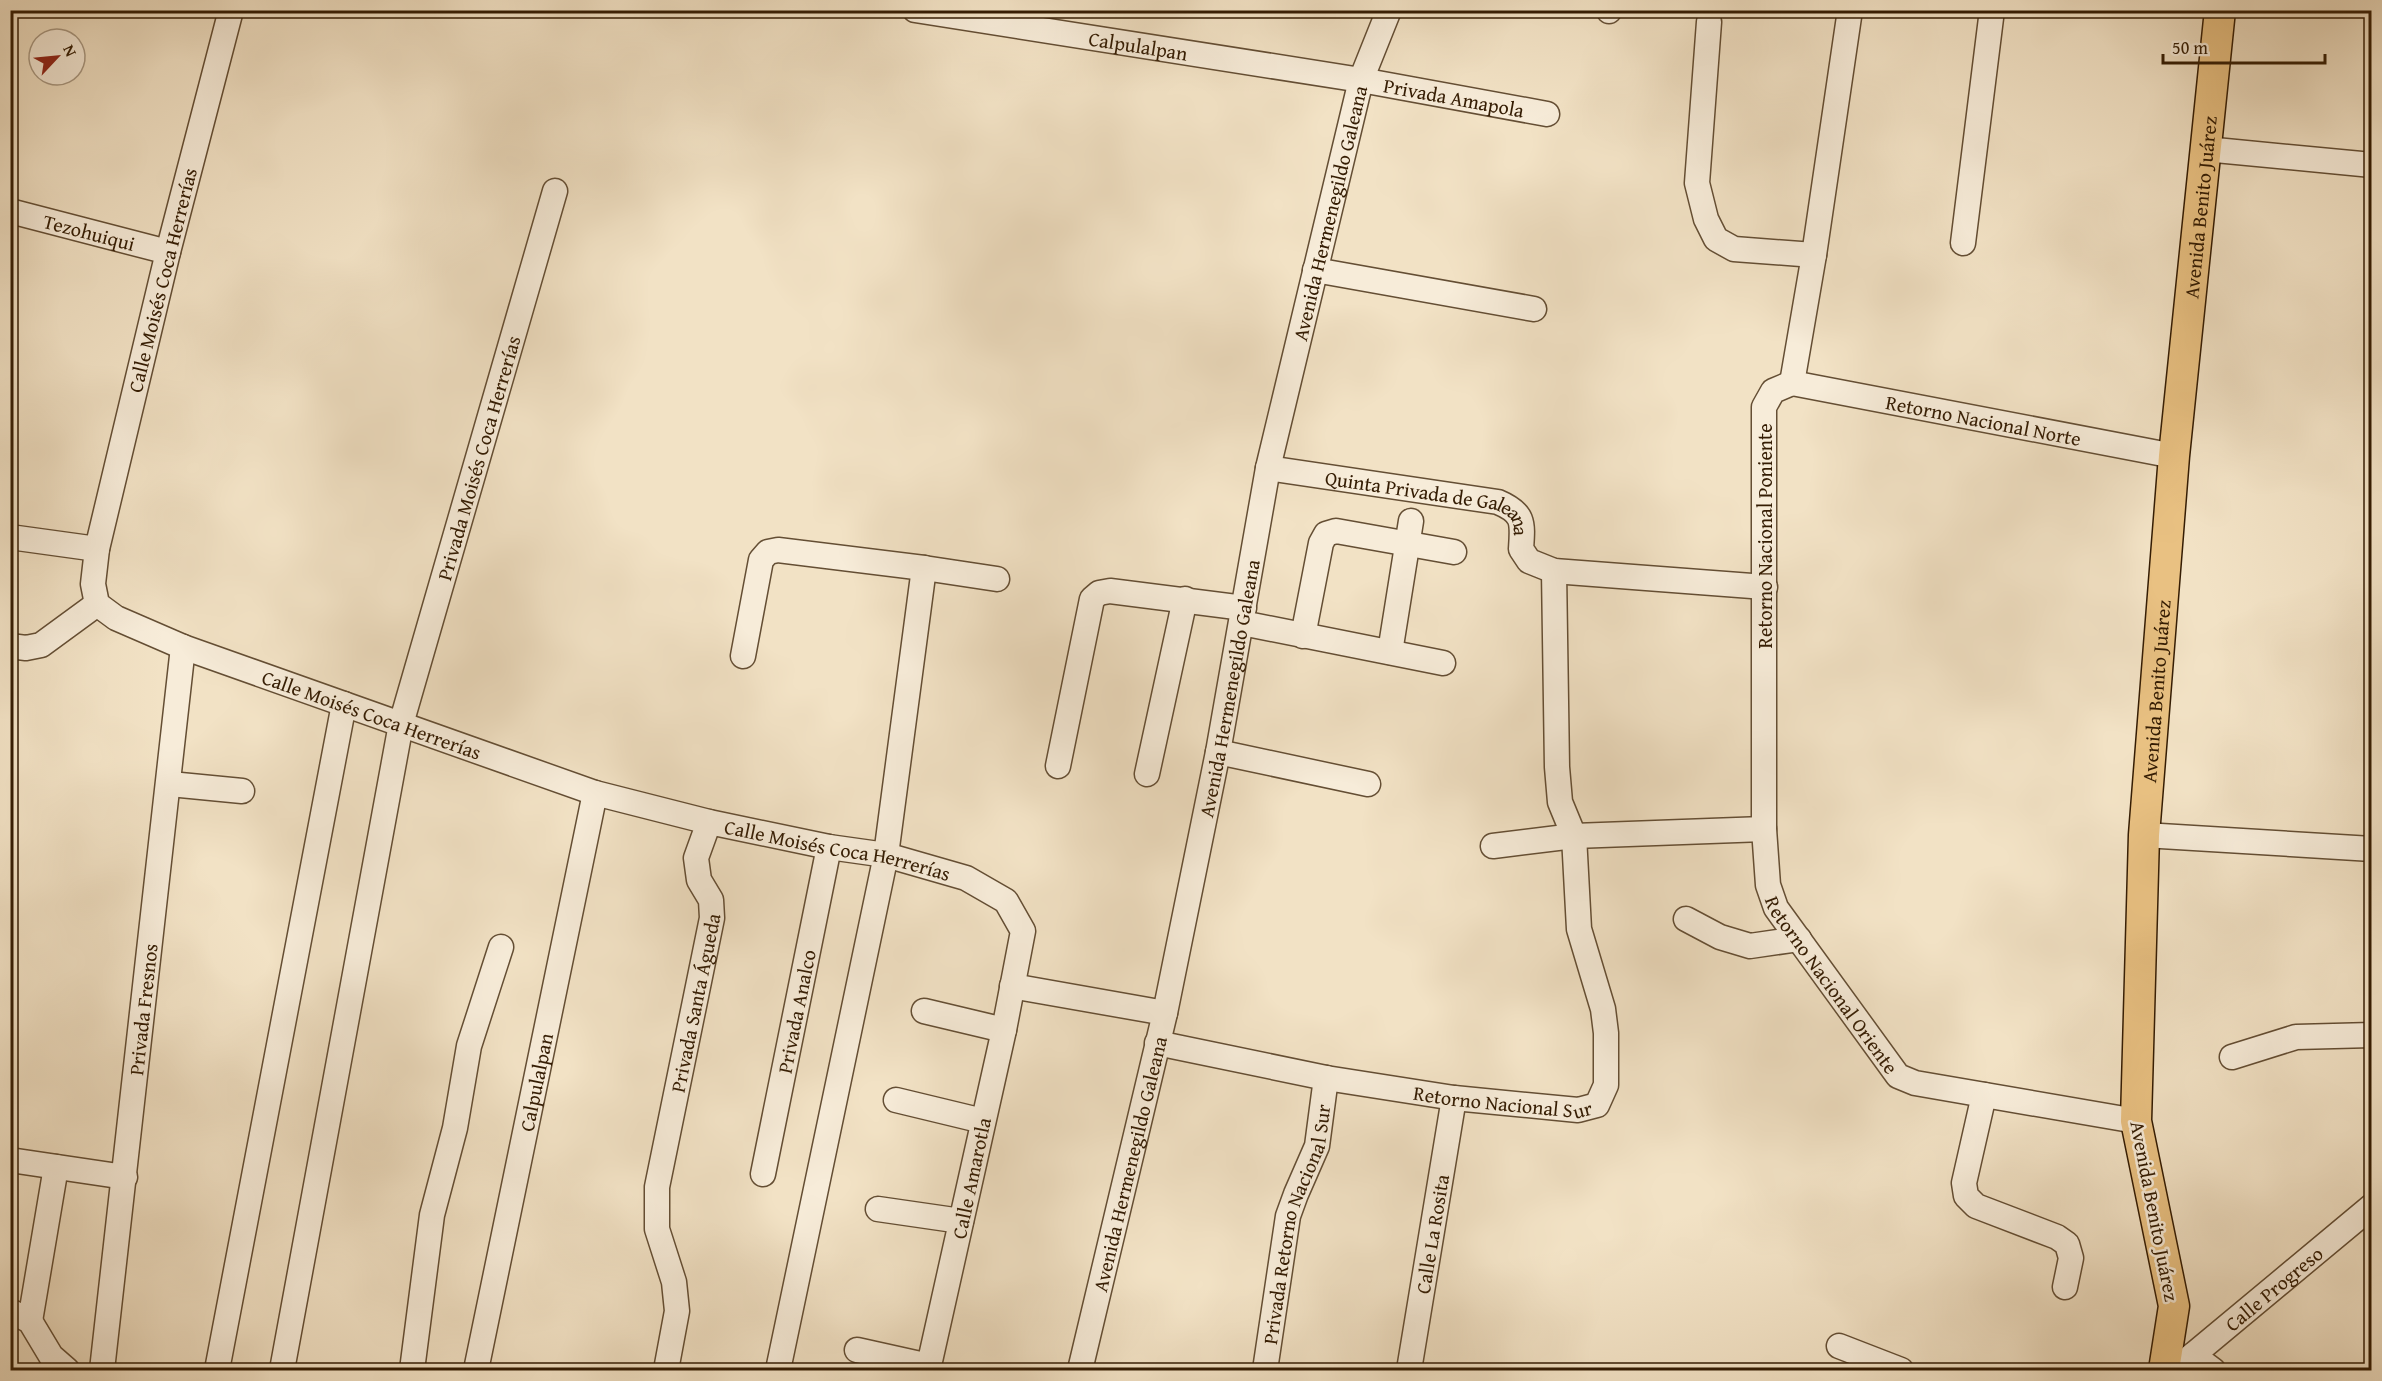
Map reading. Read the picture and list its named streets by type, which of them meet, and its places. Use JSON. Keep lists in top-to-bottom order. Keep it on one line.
{"streets":{"main road":["Avenida Benito Juárez"],"street":["Calpulalpan","Privada Amapola","Avenida Hermenegildo Galeana","Tezohuiqui","Calle Moisés Coca Herrerías","Retorno Nacional Norte","Privada Moisés Coca Herrerías","Quinta Privada de Galeana","Retorno Nacional Poniente","Retorno Nacional Oriente","Privada Santa Águeda","Privada Fresnos","Privada Analco","Retorno Nacional Sur","Calle Amarotla","Privada Retorno Nacional Sur","Calle La Rosita","Calle Progreso"]},"crossings":[["Calpulalpan","Privada Amapola"],["Calpulalpan","Avenida Hermenegildo Galeana"],["Calpulalpan","Calle Moisés Coca Herrerías"],["Privada Amapola","Avenida Hermenegildo Galeana"],["Avenida Benito Juárez","Retorno Nacional Norte"],["Avenida Benito Juárez","Retorno Nacional Oriente"],["Avenida Hermenegildo Galeana","Quinta Privada de Galeana"],["Avenida Hermenegildo Galeana","Retorno Nacional Sur"],["Tezohuiqui","Calle Moisés Coca Herrerías"],["Calle Moisés Coca Herrerías","Privada Moisés Coca Herrerías"],["Calle Moisés Coca Herrerías","Privada Santa Águeda"],["Calle Moisés Coca Herrerías","Privada Fresnos"],["Calle Moisés Coca Herrerías","Privada Analco"],["Calle Moisés Coca Herrerías","Calle Amarotla"],["Retorno Nacional Norte","Retorno Nacional Poniente"],["Quinta Privada de Galeana","Retorno Nacional Sur"],["Retorno Nacional Poniente","Retorno Nacional Oriente"],["Retorno Nacional Sur","Privada Retorno Nacional Sur"],["Retorno Nacional Sur","Calle La Rosita"]],"scale_bar":"50 m","north":"top right"}
